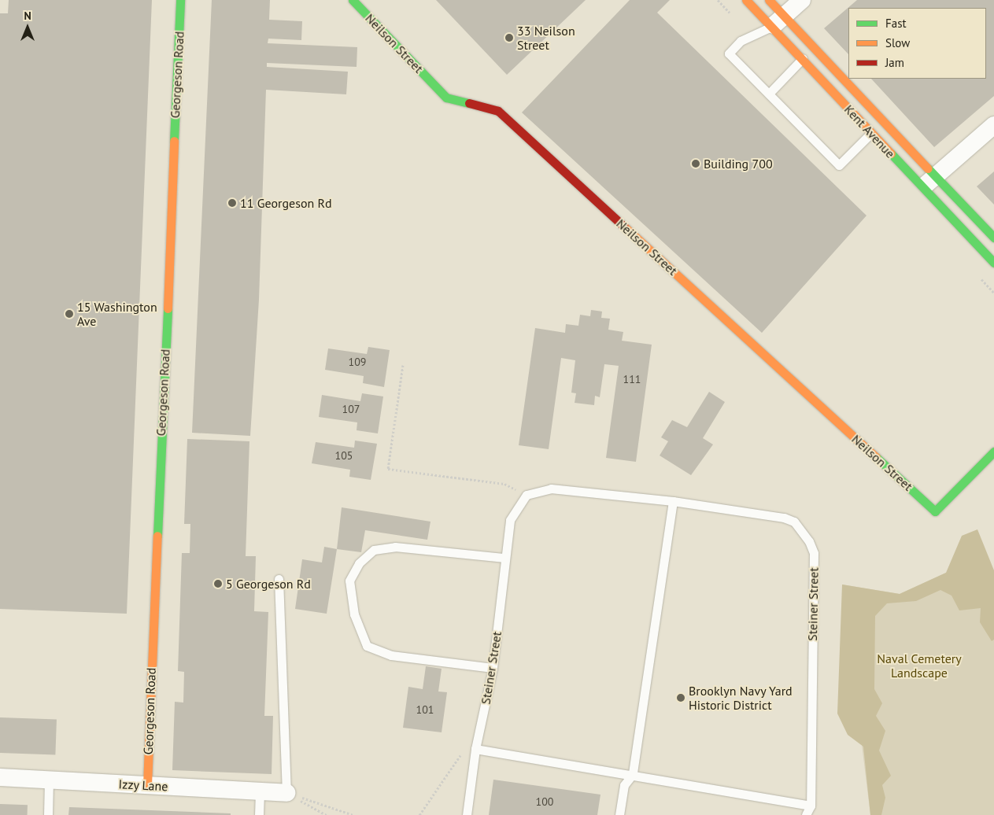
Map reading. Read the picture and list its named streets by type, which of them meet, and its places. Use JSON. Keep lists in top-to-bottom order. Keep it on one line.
{"streets":{"street":["Neilson Street","Georgeson Road","Kent Avenue","Izzy Lane"],"lane":["Steiner Street"]},"crossings":[["Georgeson Road","Izzy Lane"]],"parks":["Naval Cemetery Landscape"],"places":["33 Neilson Street","Building 700","11 Georgeson Rd","15 Washington Ave","5 Georgeson Rd","Brooklyn Navy Yard Historic District"],"house_numbers":["109","111","107","105","101","100"],"legend":["Fast","Slow","Jam"],"north":"top"}
